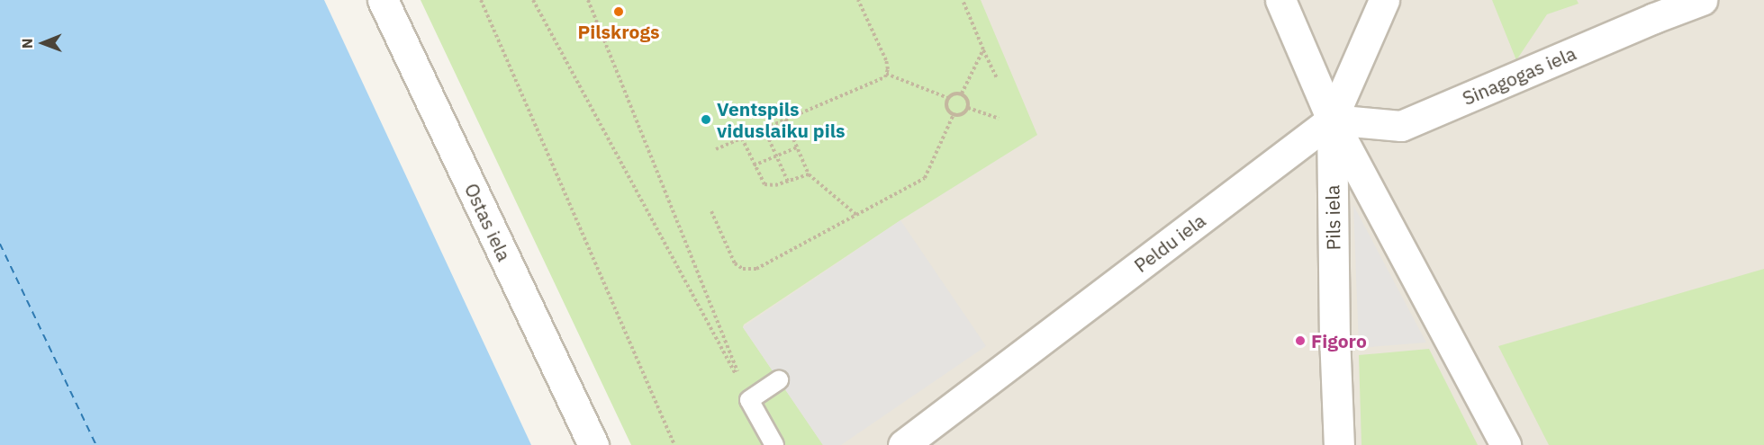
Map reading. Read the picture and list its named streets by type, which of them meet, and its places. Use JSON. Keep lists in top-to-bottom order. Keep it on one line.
{"streets":{"street":["Sinagogas iela","Pils iela","Ostas iela","Peldu iela"]},"crossings":[["Sinagogas iela","Pils iela"],["Sinagogas iela","Peldu iela"],["Pils iela","Peldu iela"]],"places":["Pilskrogs","Ventspils viduslaiku pils","Figoro"],"north":"left"}
